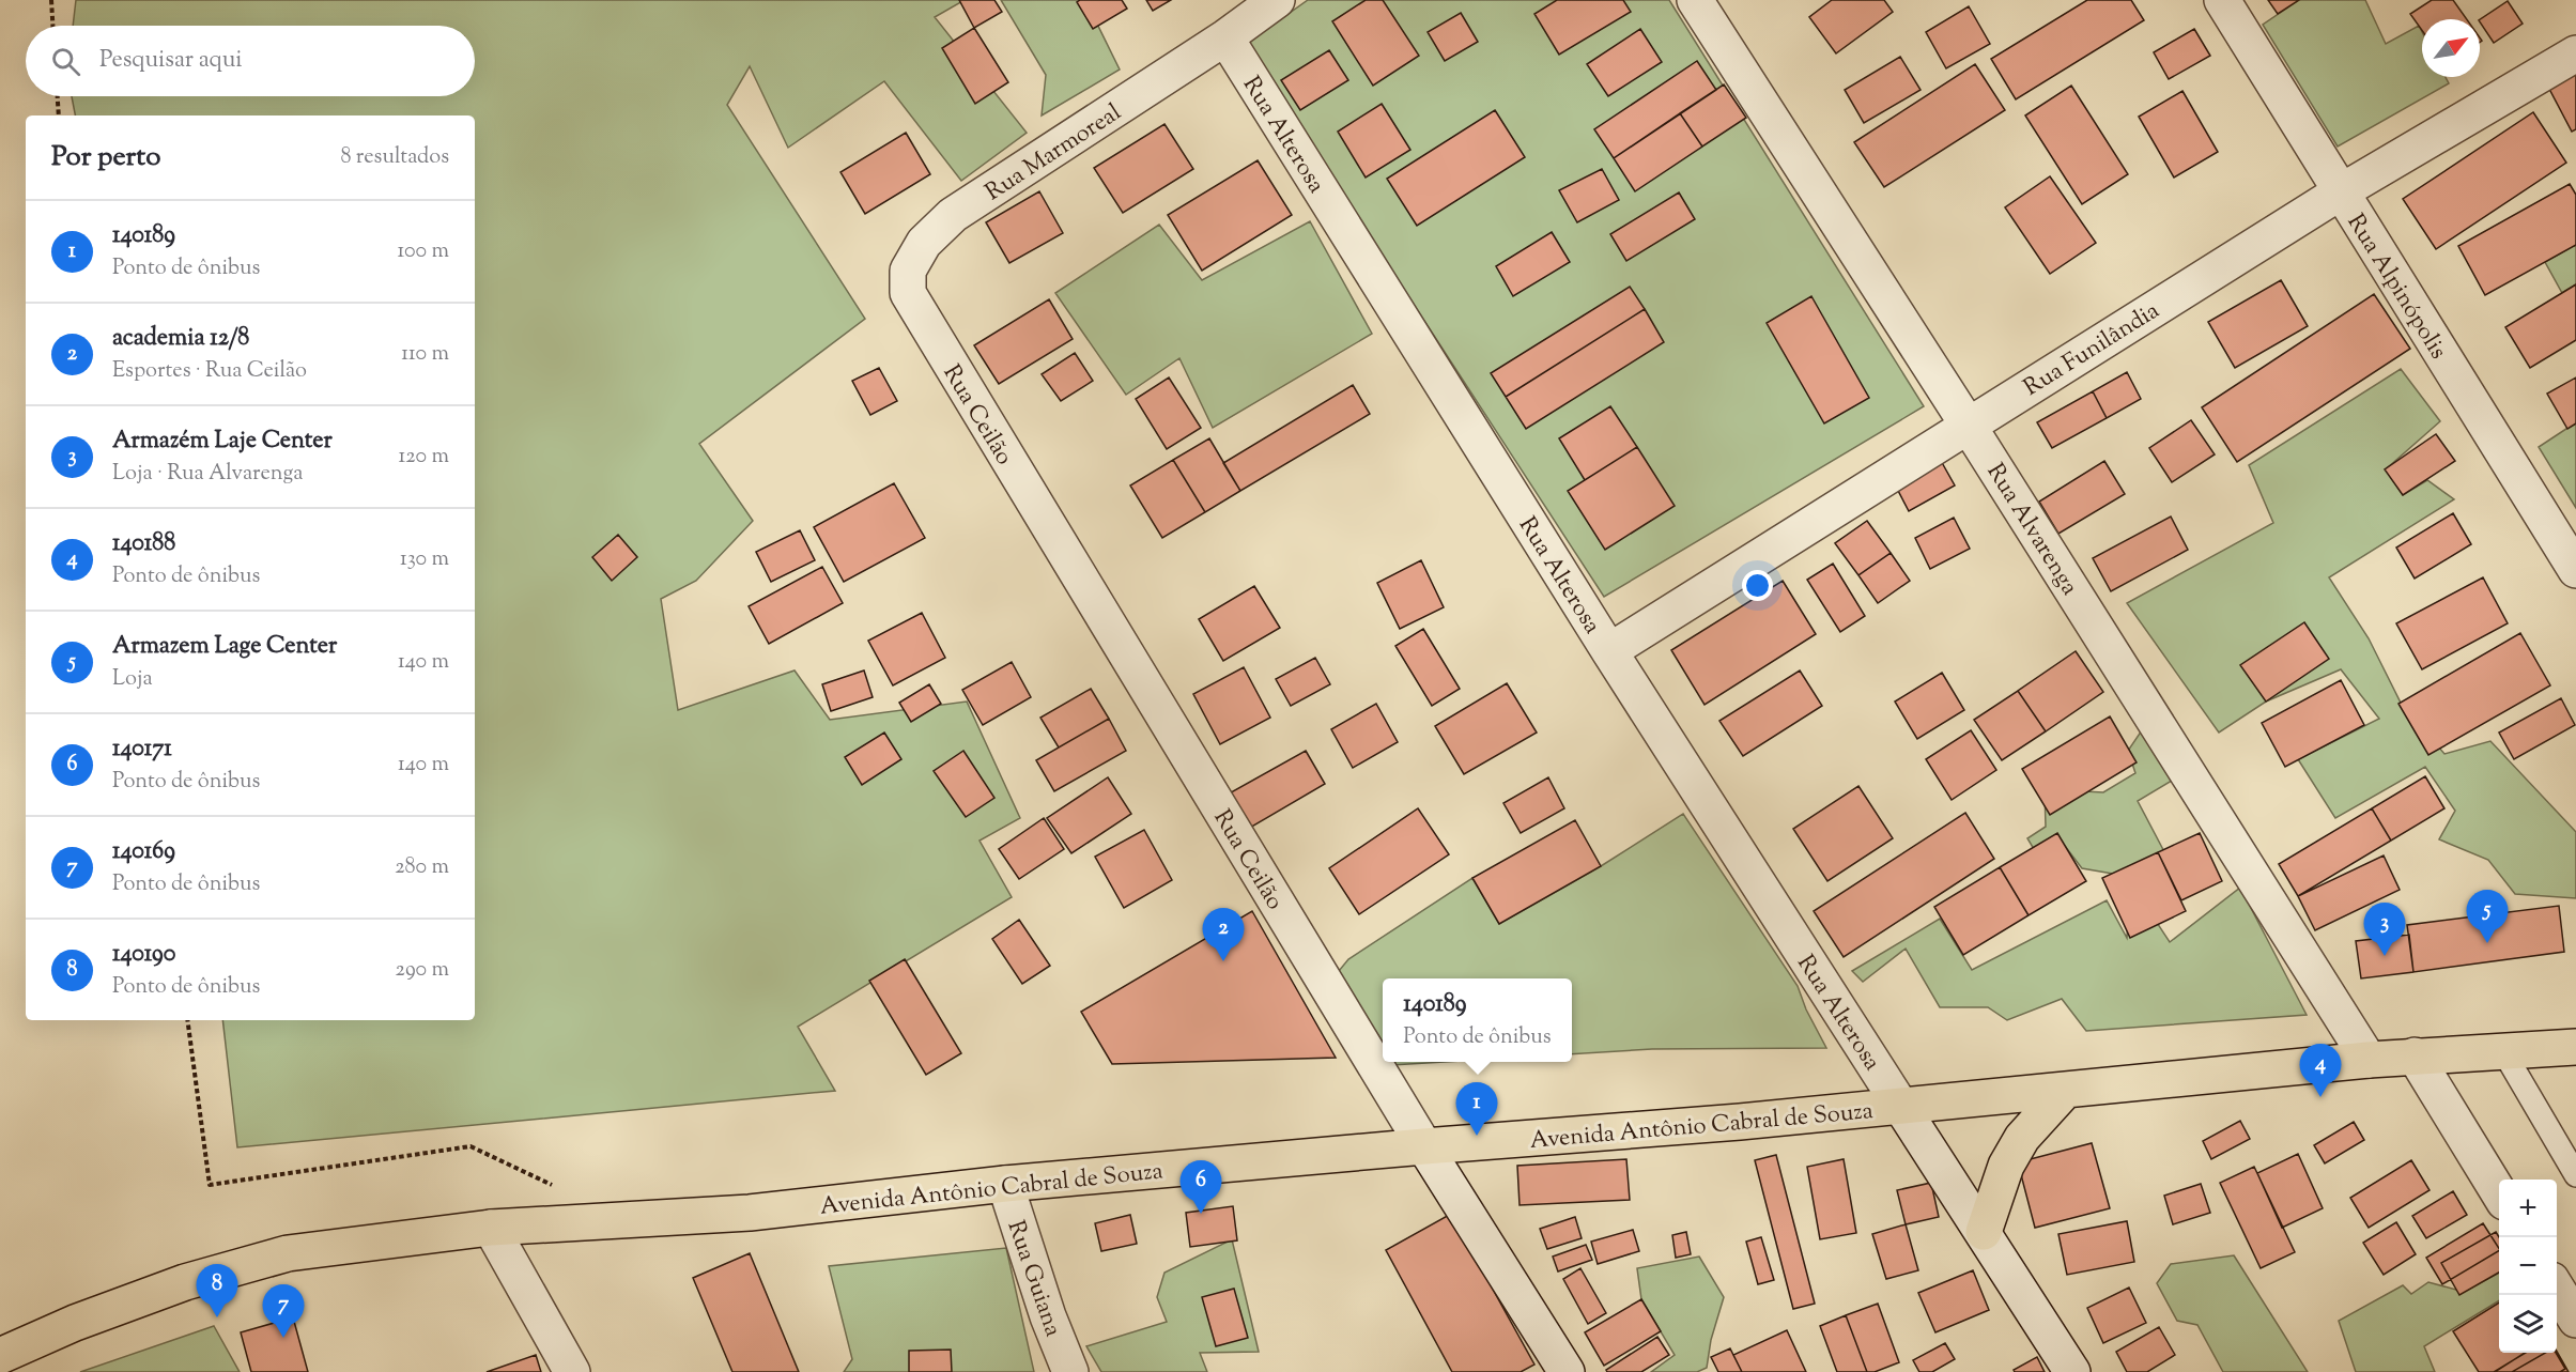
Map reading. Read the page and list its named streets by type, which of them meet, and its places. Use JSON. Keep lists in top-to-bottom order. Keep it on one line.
{"streets":{"main road":["Avenida Antônio Cabral de Souza"],"street":["Rua Alterosa","Rua Marmoreal","Rua Alpinópolis","Rua Funilândia","Rua Ceilão","Rua Alvarenga","Rua Guiana"]},"crossings":[["Rua Alterosa","Rua Marmoreal"],["Rua Alterosa","Rua Funilândia"],["Rua Alterosa","Avenida Antônio Cabral de Souza"],["Rua Marmoreal","Rua Ceilão"],["Rua Alpinópolis","Rua Funilândia"],["Rua Funilândia","Rua Alvarenga"],["Rua Ceilão","Avenida Antônio Cabral de Souza"],["Rua Alvarenga","Avenida Antônio Cabral de Souza"],["Avenida Antônio Cabral de Souza","Rua Guiana"]],"north":"top right","page":{"search":"Pesquisar aqui","heading":["Por perto","8 resultados"],"list":[{"mark":"1","name":"140189","note":"Ponto de ônibus","value":"100 m"},{"mark":"2","name":"academia 12/8","note":"Esportes · Rua Ceilão","value":"110 m"},{"mark":"3","name":"Armazém Laje Center","note":"Loja · Rua Alvarenga","value":"120 m"},{"mark":"4","name":"140188","note":"Ponto de ônibus","value":"130 m"},{"mark":"5","name":"Armazem Lage Center","note":"Loja","value":"140 m"},{"mark":"6","name":"140171","note":"Ponto de ônibus","value":"140 m"},{"mark":"7","name":"140169","note":"Ponto de ônibus","value":"280 m"},{"mark":"8","name":"140190","note":"Ponto de ônibus","value":"290 m"}],"pins":["5","3","2","4","1","6","8","7"],"popup":["140189","Ponto de ônibus"],"map_buttons":["+","−"]}}
